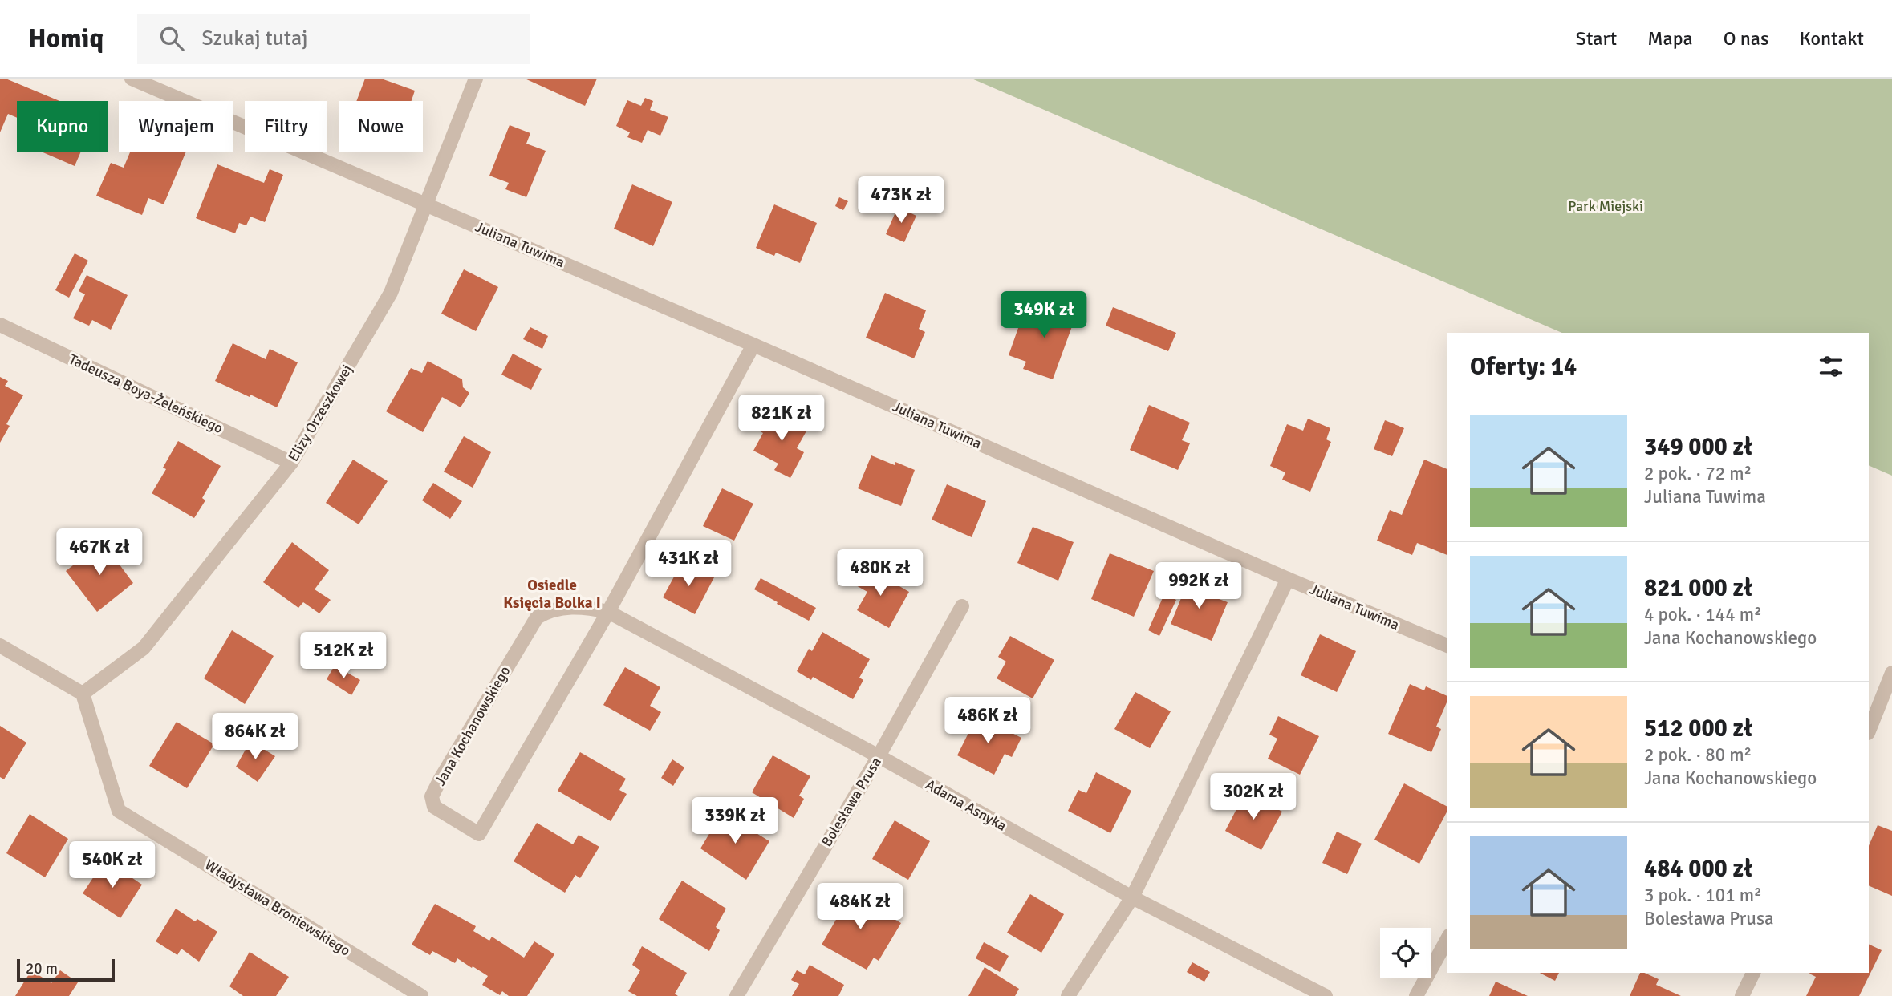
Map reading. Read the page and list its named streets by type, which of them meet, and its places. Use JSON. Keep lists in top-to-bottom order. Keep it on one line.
{"streets":{"street":["Juliana Tuwima","Tadeusza Boya-Żeleńskiego","Elizy Orzeszkowej","Jana Kochanowskiego","Bolesława Prusa","Adama Asnyka","Władysława Broniewskiego"]},"crossings":[["Juliana Tuwima","Elizy Orzeszkowej"],["Juliana Tuwima","Jana Kochanowskiego"],["Tadeusza Boya-Żeleńskiego","Elizy Orzeszkowej"],["Elizy Orzeszkowej","Władysława Broniewskiego"],["Jana Kochanowskiego","Adama Asnyka"],["Bolesława Prusa","Adama Asnyka"]],"districts":["Osiedle Księcia Bolka I"],"parks":["Park Miejski"],"scale_bar":"20 m","page":{"header":"Homiq","search":"Szukaj tutaj","nav":["Start","Mapa","O nas","Kontakt"],"chip":["Kupno","Wynajem","Filtry","Nowe"],"price":["473K zł","349K zł","821K zł","467K zł","431K zł","480K zł","992K zł","512K zł","486K zł","864K zł","302K zł","339K zł","540K zł","484K zł"],"heading":"Oferty: 14","list":[{"name":"349 000 zł","note":"2 pok. · 72 m² · Juliana Tuwima"},{"name":"821 000 zł","note":"4 pok. · 144 m² · Jana Kochanowskiego"},{"name":"512 000 zł","note":"2 pok. · 80 m² · Jana Kochanowskiego"},{"name":"484 000 zł","note":"3 pok. · 101 m² · Bolesława Prusa"}],"scale":"20 m"}}
